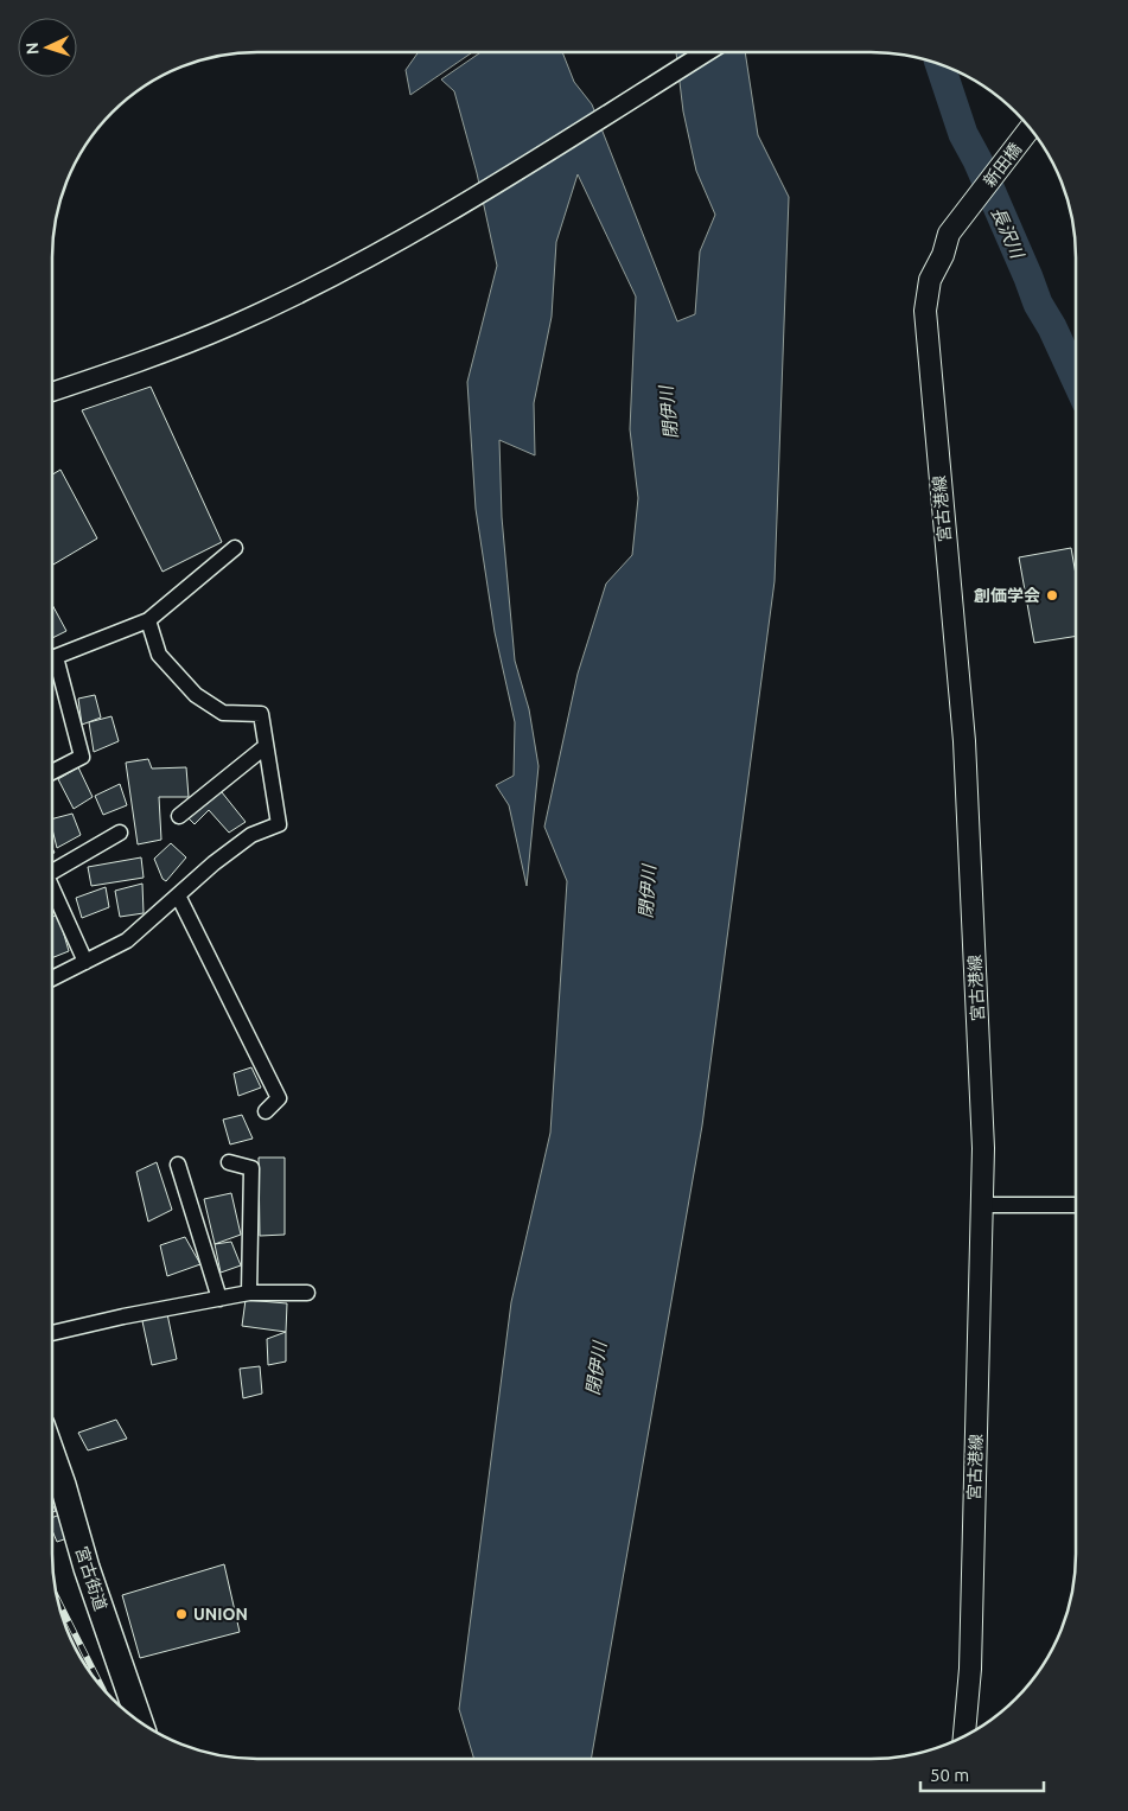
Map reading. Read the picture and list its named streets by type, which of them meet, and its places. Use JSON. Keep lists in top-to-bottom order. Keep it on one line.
{"streets":{"highway":["宮古街道"],"main road":["新田橋","宮古港線"]},"crossings":[["新田橋","宮古港線"]],"water":["長沢川","閉伊川"],"places":["創価学会","UNION"],"scale_bar":"50 m","north":"left"}
